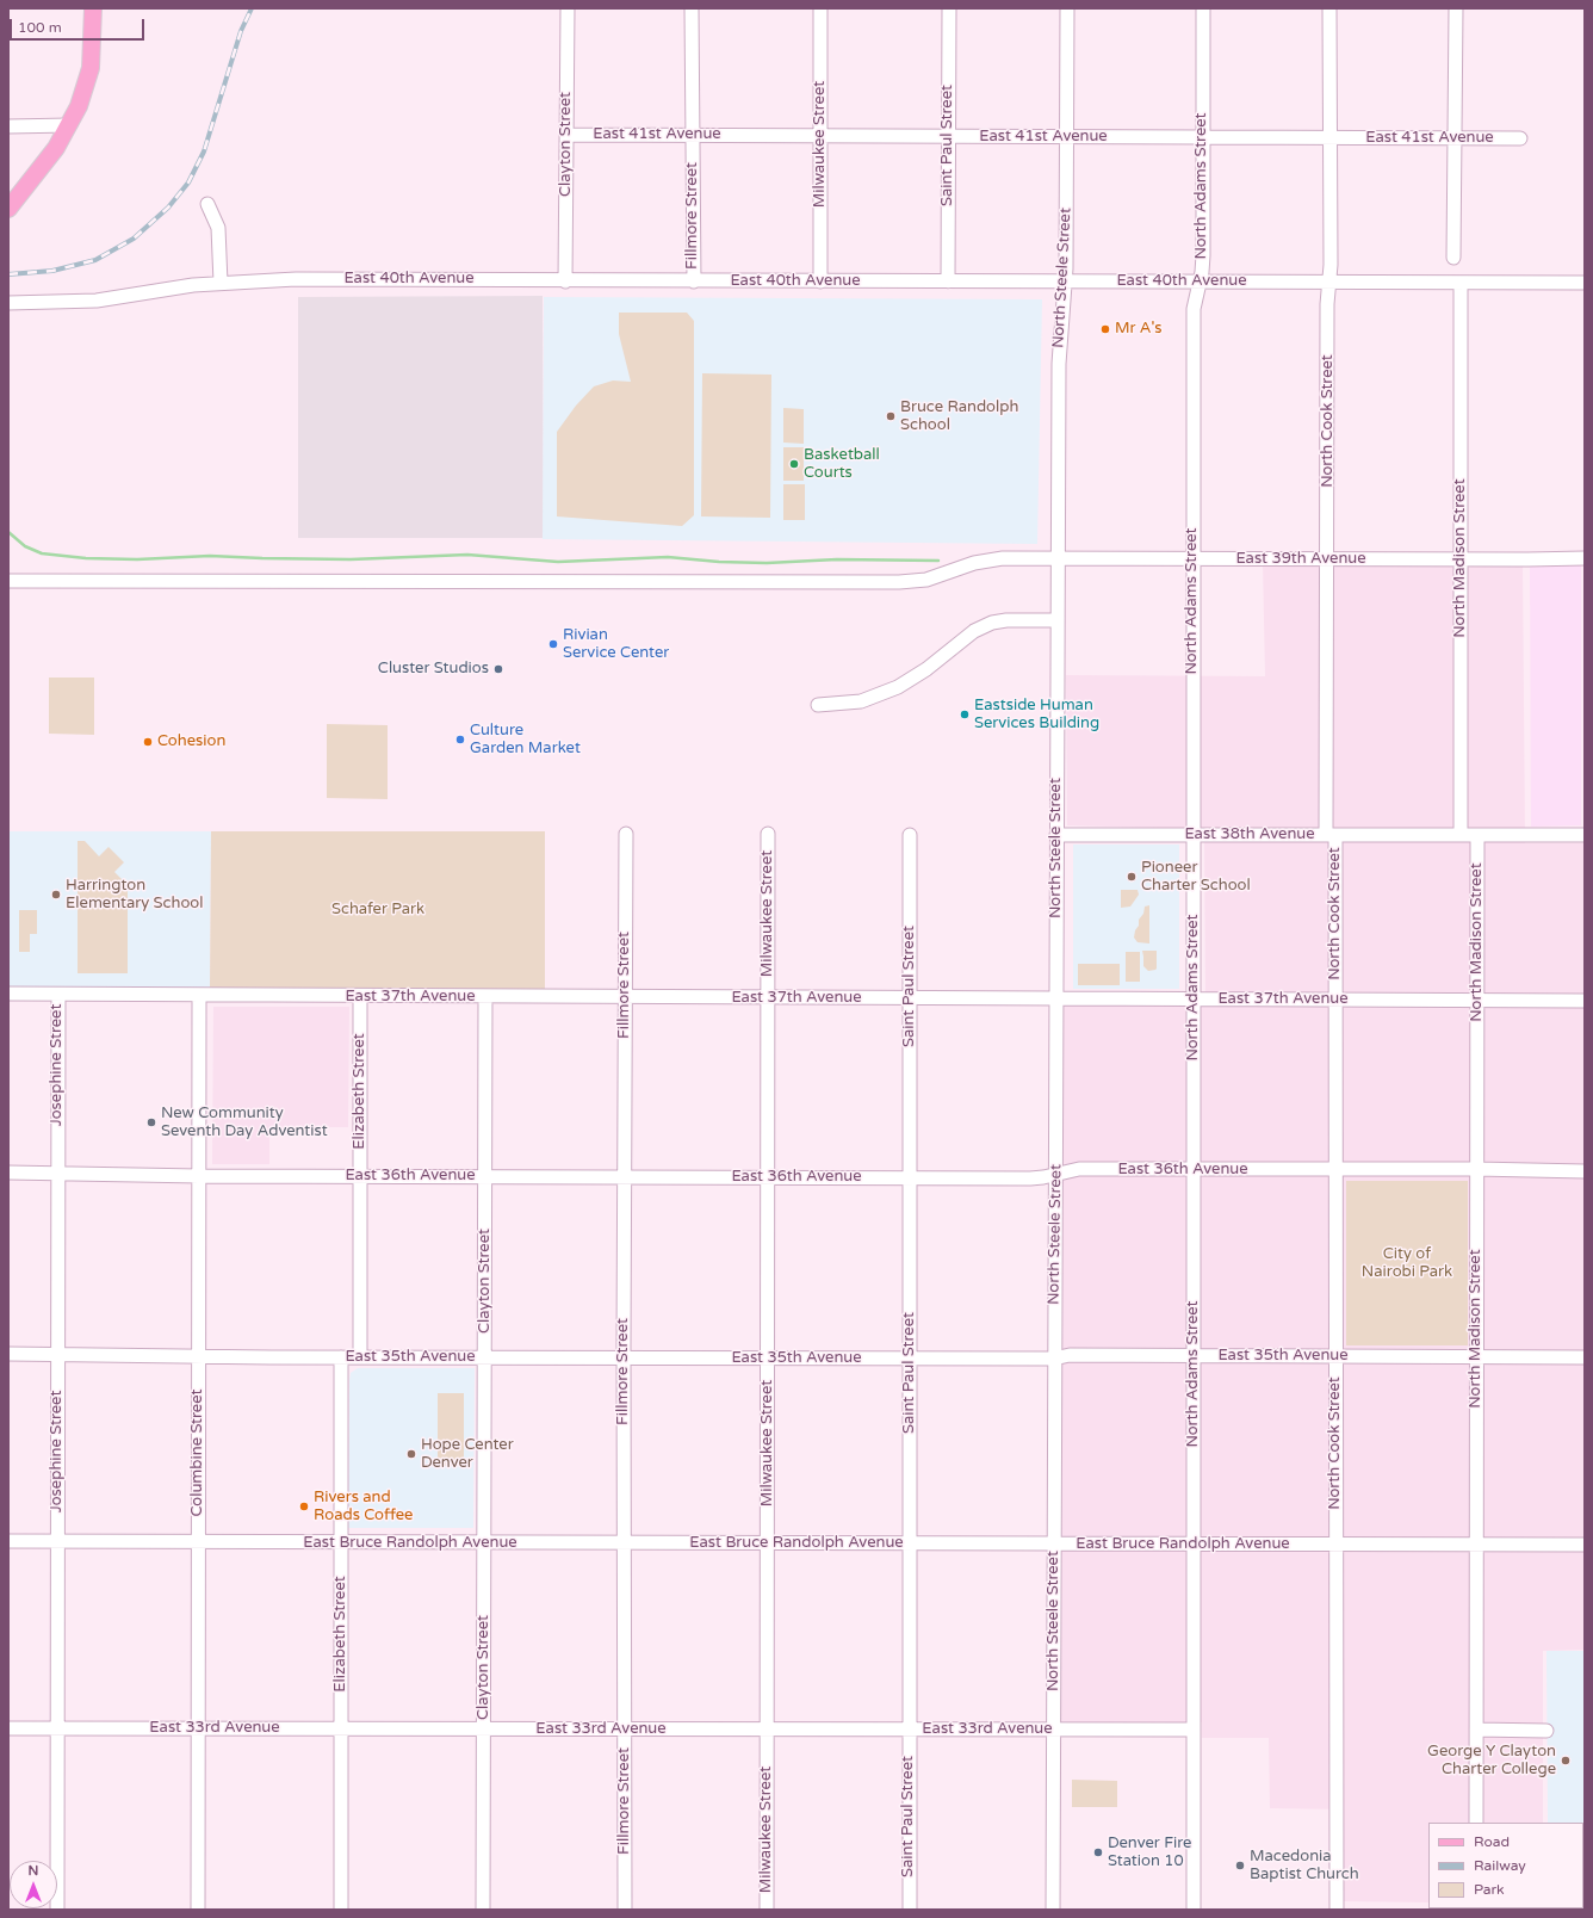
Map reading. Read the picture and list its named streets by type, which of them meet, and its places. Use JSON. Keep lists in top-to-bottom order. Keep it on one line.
{"streets":{"street":["East 41st Avenue","Clayton Street","Milwaukee Street","Saint Paul Street","North Adams Street","Fillmore Street","North Steele Street","East 40th Avenue","North Cook Street","North Madison Street","East 39th Avenue","East 38th Avenue","East 37th Avenue","Josephine Street","Elizabeth Street","East 36th Avenue","East 35th Avenue","Columbine Street","East Bruce Randolph Avenue","East 33rd Avenue"]},"crossings":[["East 41st Avenue","Clayton Street"],["East 41st Avenue","Milwaukee Street"],["East 41st Avenue","Saint Paul Street"],["East 41st Avenue","North Adams Street"],["East 41st Avenue","Fillmore Street"],["East 41st Avenue","North Steele Street"],["East 41st Avenue","North Cook Street"],["Clayton Street","East 40th Avenue"],["Clayton Street","East 37th Avenue"],["Clayton Street","East 36th Avenue"],["Clayton Street","East 35th Avenue"],["Clayton Street","East Bruce Randolph Avenue"],["Clayton Street","East 33rd Avenue"],["Milwaukee Street","East 40th Avenue"],["Milwaukee Street","East 37th Avenue"],["Milwaukee Street","East 36th Avenue"],["Milwaukee Street","East 35th Avenue"],["Milwaukee Street","East Bruce Randolph Avenue"],["Milwaukee Street","East 33rd Avenue"],["Saint Paul Street","East 40th Avenue"],["Saint Paul Street","East 37th Avenue"],["Saint Paul Street","East 36th Avenue"],["Saint Paul Street","East 35th Avenue"],["Saint Paul Street","East Bruce Randolph Avenue"],["Saint Paul Street","East 33rd Avenue"],["North Adams Street","East 40th Avenue"],["North Adams Street","East 39th Avenue"],["North Adams Street","East 38th Avenue"],["North Adams Street","East 37th Avenue"],["North Adams Street","East 36th Avenue"],["North Adams Street","East 35th Avenue"],["North Adams Street","East Bruce Randolph Avenue"],["North Adams Street","East 33rd Avenue"],["Fillmore Street","East 40th Avenue"],["Fillmore Street","East 37th Avenue"],["Fillmore Street","East 36th Avenue"],["Fillmore Street","East 35th Avenue"],["Fillmore Street","East Bruce Randolph Avenue"],["Fillmore Street","East 33rd Avenue"],["North Steele Street","East 40th Avenue"],["North Steele Street","East 39th Avenue"],["North Steele Street","East 38th Avenue"],["North Steele Street","East 37th Avenue"],["North Steele Street","East 36th Avenue"],["North Steele Street","East 35th Avenue"],["North Steele Street","East Bruce Randolph Avenue"],["North Steele Street","East 33rd Avenue"],["East 40th Avenue","North Cook Street"],["East 40th Avenue","North Madison Street"],["North Cook Street","East 39th Avenue"],["North Cook Street","East 38th Avenue"],["North Cook Street","East 37th Avenue"],["North Cook Street","East 36th Avenue"],["North Cook Street","East 35th Avenue"],["North Cook Street","East Bruce Randolph Avenue"],["North Madison Street","East 39th Avenue"],["North Madison Street","East 38th Avenue"],["North Madison Street","East 37th Avenue"],["North Madison Street","East 36th Avenue"],["North Madison Street","East 35th Avenue"],["North Madison Street","East Bruce Randolph Avenue"],["East 37th Avenue","Josephine Street"],["East 37th Avenue","Elizabeth Street"],["East 37th Avenue","Columbine Street"],["Josephine Street","East 36th Avenue"],["Josephine Street","East 35th Avenue"],["Josephine Street","East Bruce Randolph Avenue"],["Josephine Street","East 33rd Avenue"],["Elizabeth Street","East 36th Avenue"],["Elizabeth Street","East 35th Avenue"],["Elizabeth Street","East Bruce Randolph Avenue"],["Elizabeth Street","East 33rd Avenue"],["East 36th Avenue","Columbine Street"],["East 35th Avenue","Columbine Street"],["Columbine Street","East Bruce Randolph Avenue"],["Columbine Street","East 33rd Avenue"]],"parks":["Schafer Park","City of Nairobi Park"],"places":["Mr A's","Bruce Randolph School","Basketball Courts","Rivian Service Center","Cluster Studios","Eastside Human Services Building","Culture Garden Market","Cohesion","Pioneer Charter School","Harrington Elementary School","New Community Seventh Day Adventist","Hope Center Denver","Rivers and Roads Coffee","George Y Clayton Charter College","Denver Fire Station 10","Macedonia Baptist Church"],"legend":["Road","Railway","Park"],"scale_bar":"100 m","north":"top"}
